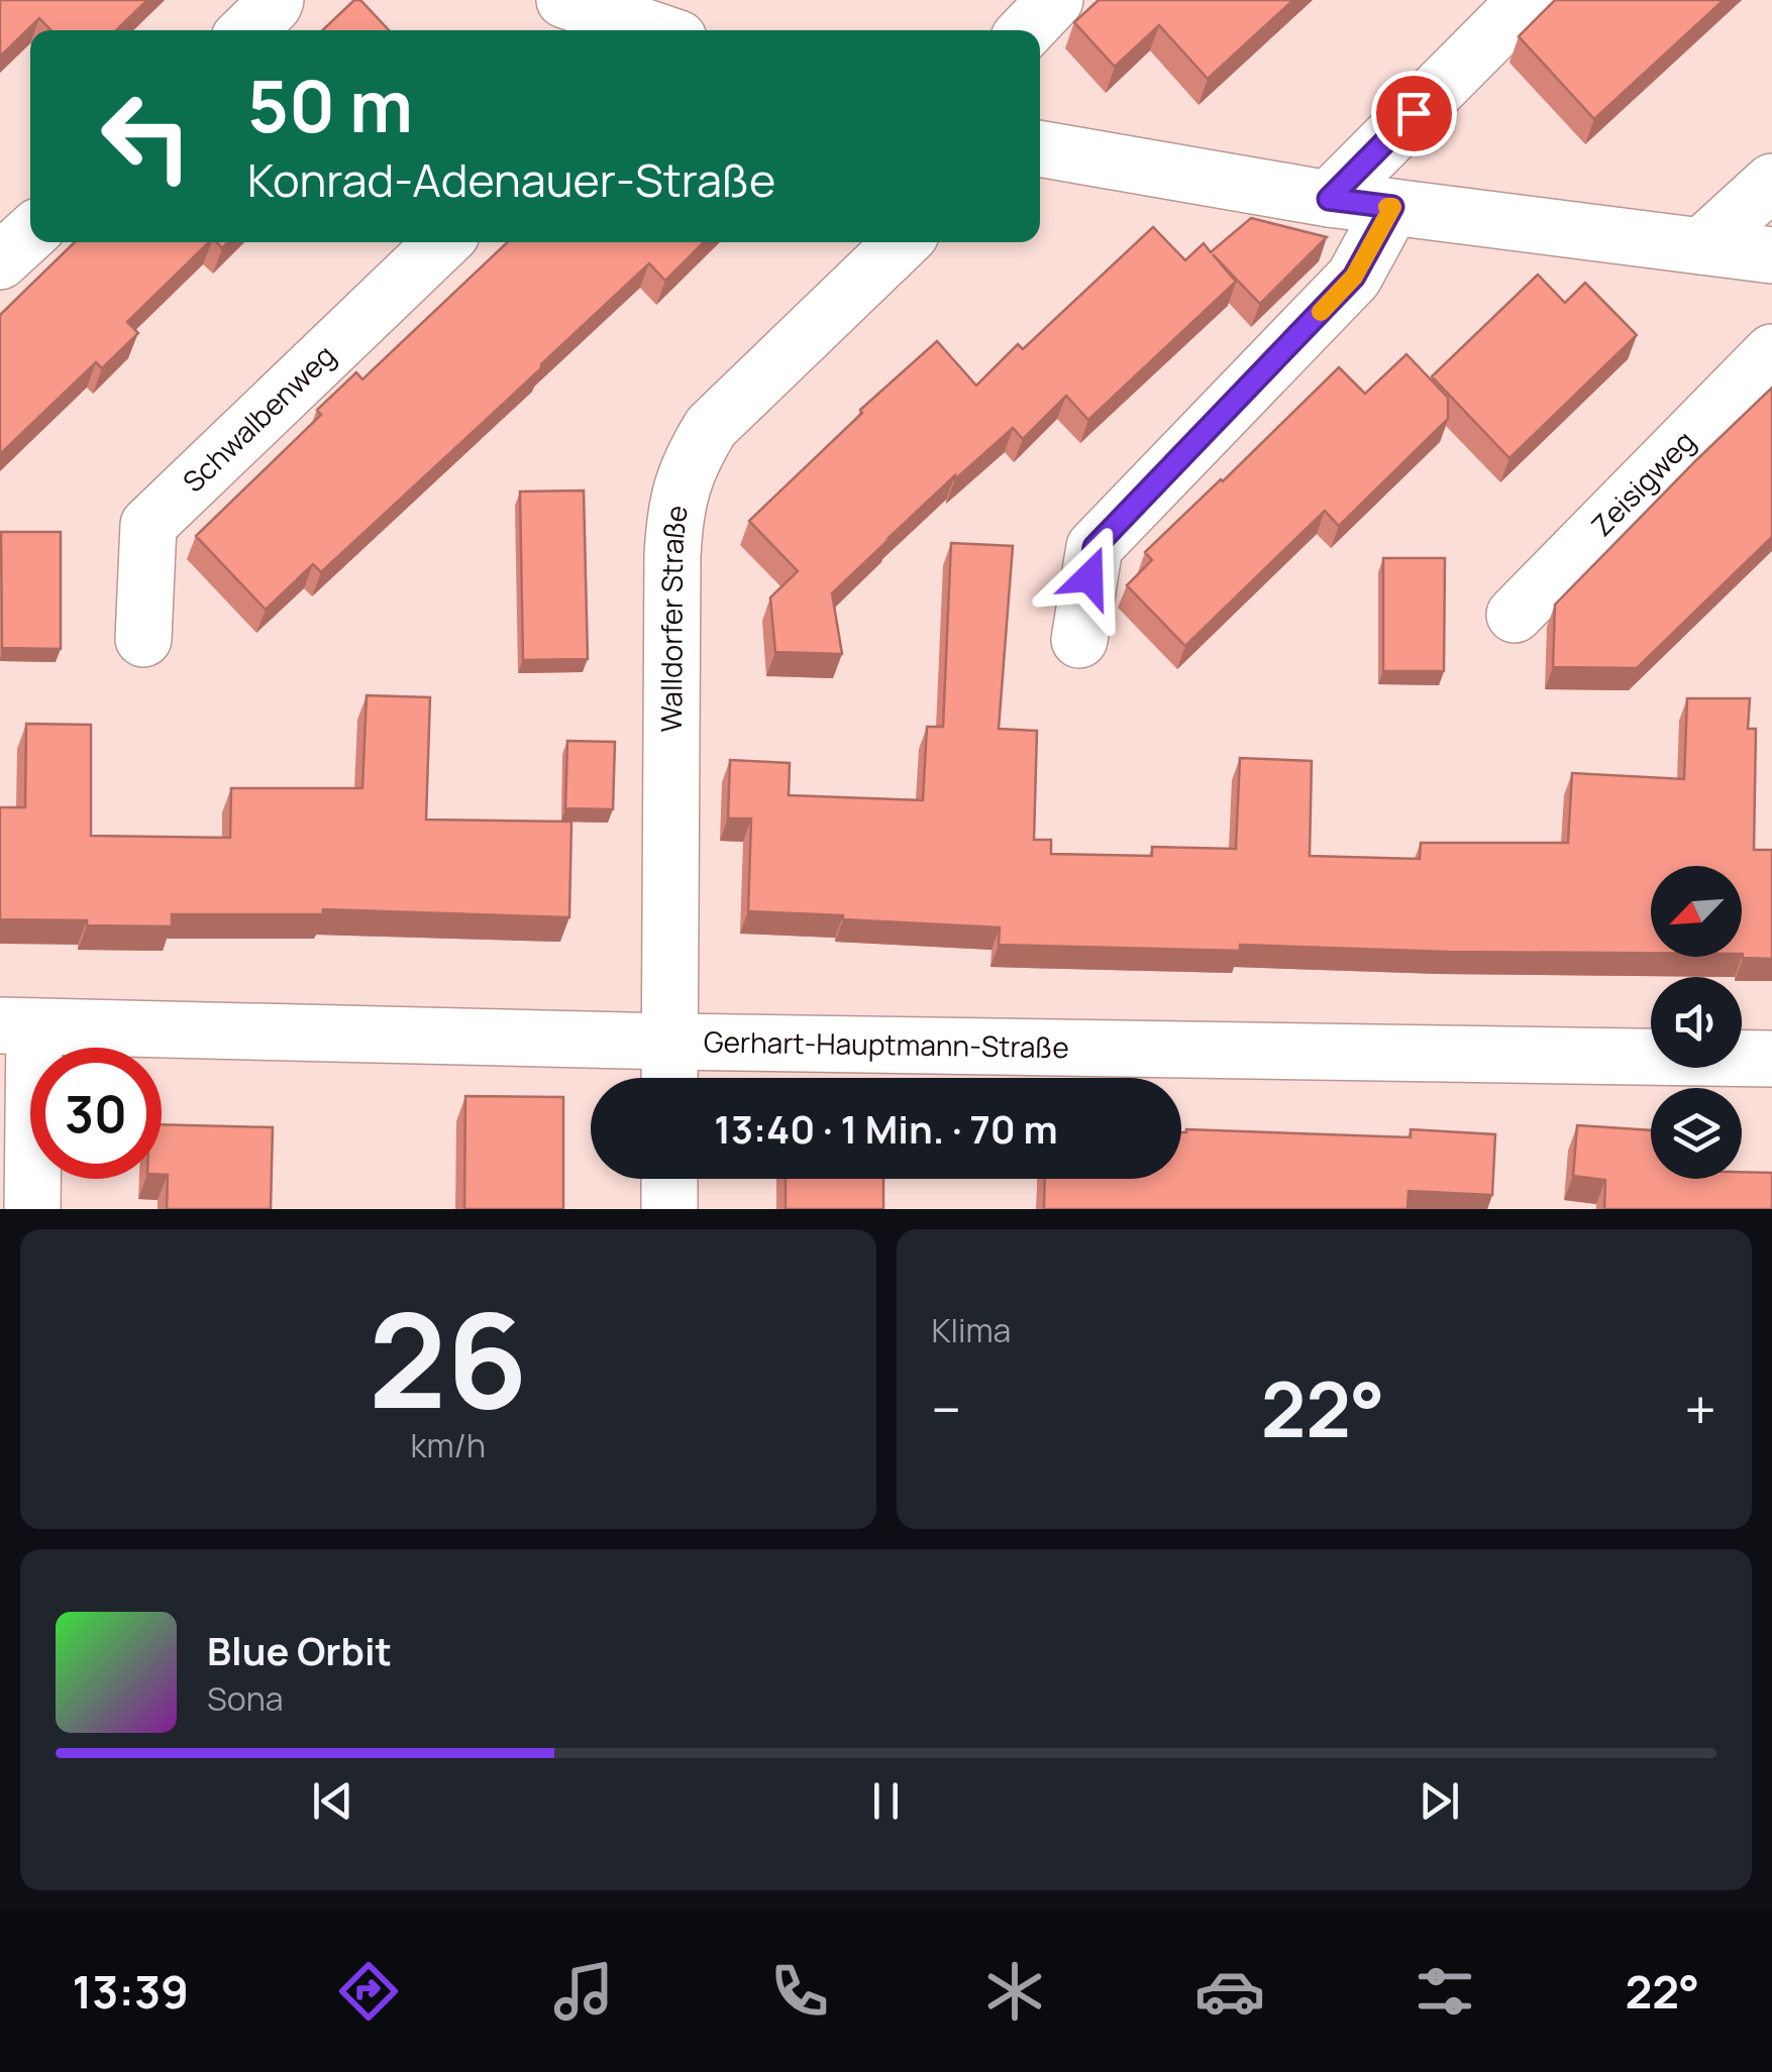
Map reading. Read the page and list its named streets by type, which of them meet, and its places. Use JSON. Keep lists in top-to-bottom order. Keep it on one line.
{"streets":{"street":["Schwalbenweg","Zeisigweg","Walldorfer Straße","Gerhart-Hauptmann-Straße"]},"crossings":[["Walldorfer Straße","Gerhart-Hauptmann-Straße"]],"north":"bottom left","page":{"turn":["50 m","Konrad-Adenauer-Straße"],"limit":"30","trip":"13:40 · 1 Min. · 70 m","tile":[["26","km/h"],"Klima"],"heat":["−","22°","+"],"song":["Blue Orbit","Sona"],"tabs":["13:39","22°"]}}
